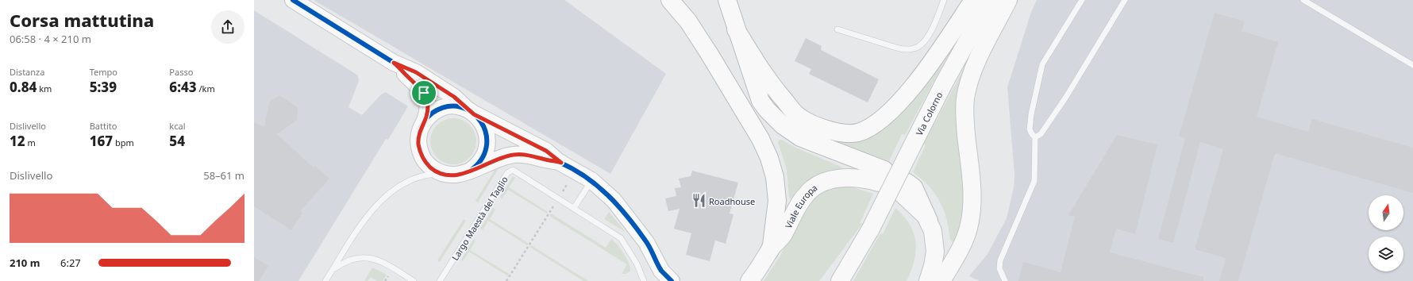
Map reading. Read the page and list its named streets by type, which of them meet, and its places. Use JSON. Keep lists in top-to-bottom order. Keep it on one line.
{"streets":{"main road":["Via Colorno","Viale Europa"],"lane":["Largo Maestà del Taglio"]},"places":{"restaurant":["Roadhouse"]},"north":"top","page":{"heading":["Corsa mattutina","06:58 · 4 × 210 m"],"stats":[["Distanza","0.84 km"],["Tempo","5:39"],["Passo","6:43 /km"],["Dislivello","12 m"],["Battito","167 bpm"],["kcal","54"]],"chart":["Dislivello","58–61 m"],"list":[{"name":"210 m","note":"6:27"}]}}
